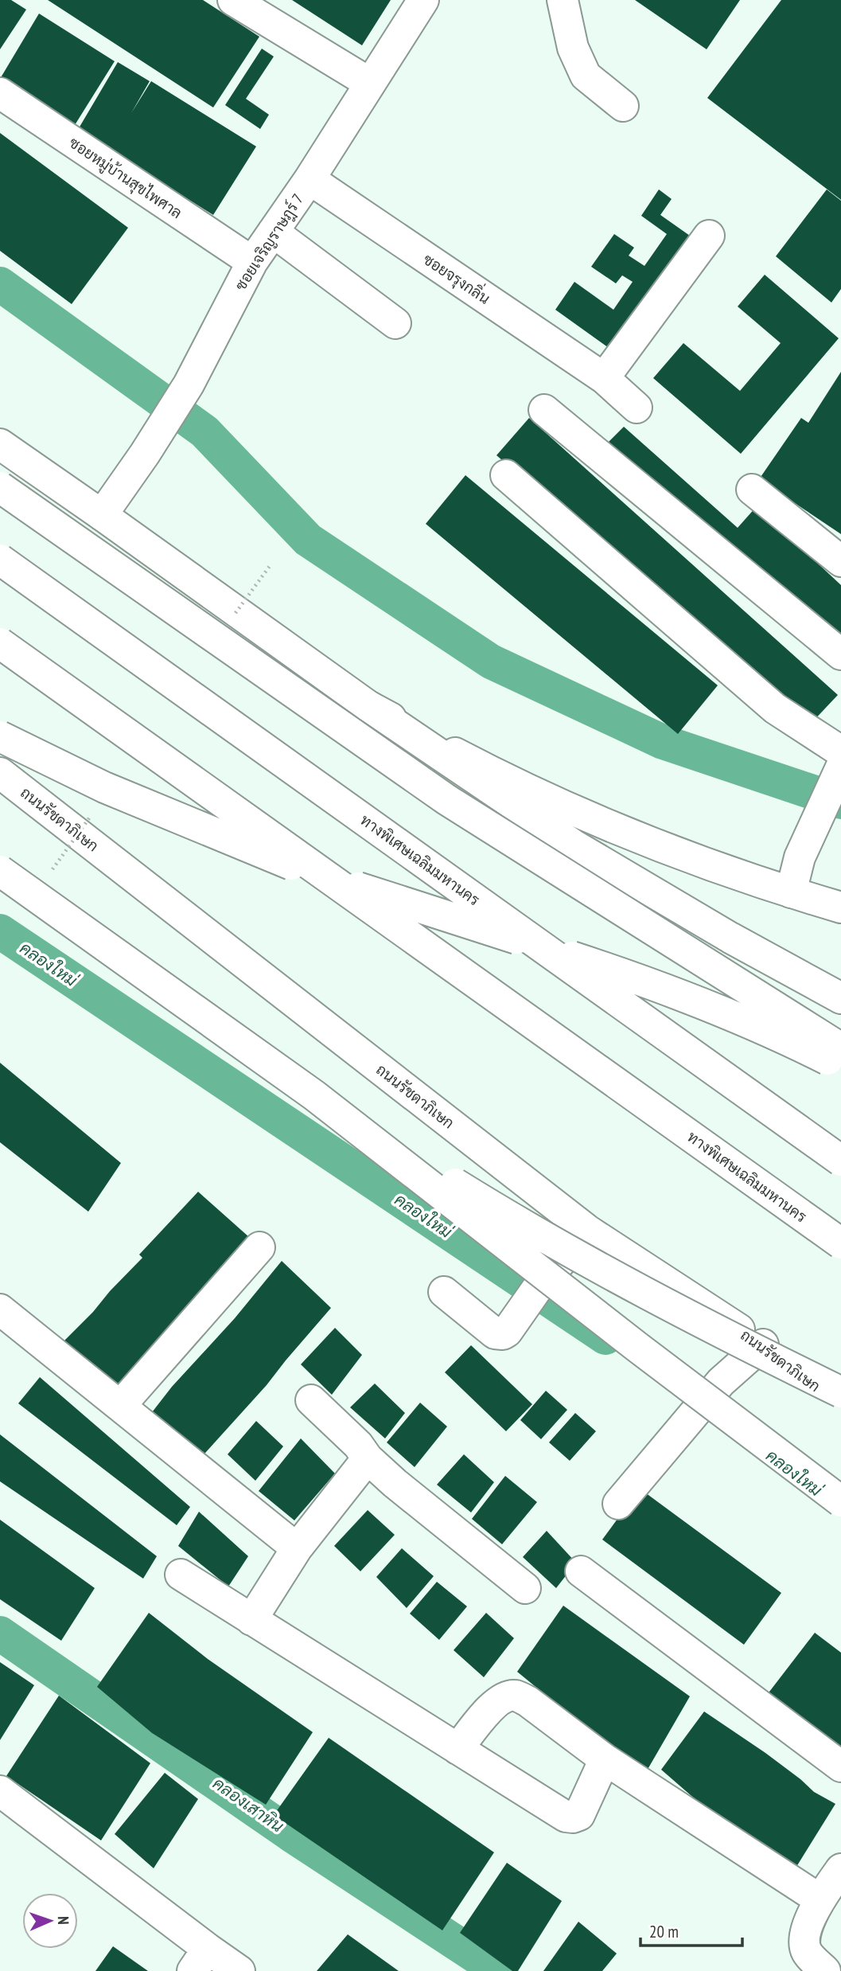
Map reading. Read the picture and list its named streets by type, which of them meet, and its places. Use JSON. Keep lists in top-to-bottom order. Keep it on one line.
{"streets":{"main road":["ซอยหมู่บ้านสุขไพศาล","ซอยเจริญราษฎร์ 7","ซอยจรุงกลิ่น","ถนนรัชดาภิเษก","ทางพิเศษเฉลิมมหานคร"]},"crossings":[["ซอยหมู่บ้านสุขไพศาล","ซอยเจริญราษฎร์ 7"],["ซอยเจริญราษฎร์ 7","ซอยจรุงกลิ่น"]],"water":["คลองใหม่","คลองเสาหิน"],"scale_bar":"20 m","north":"right"}
